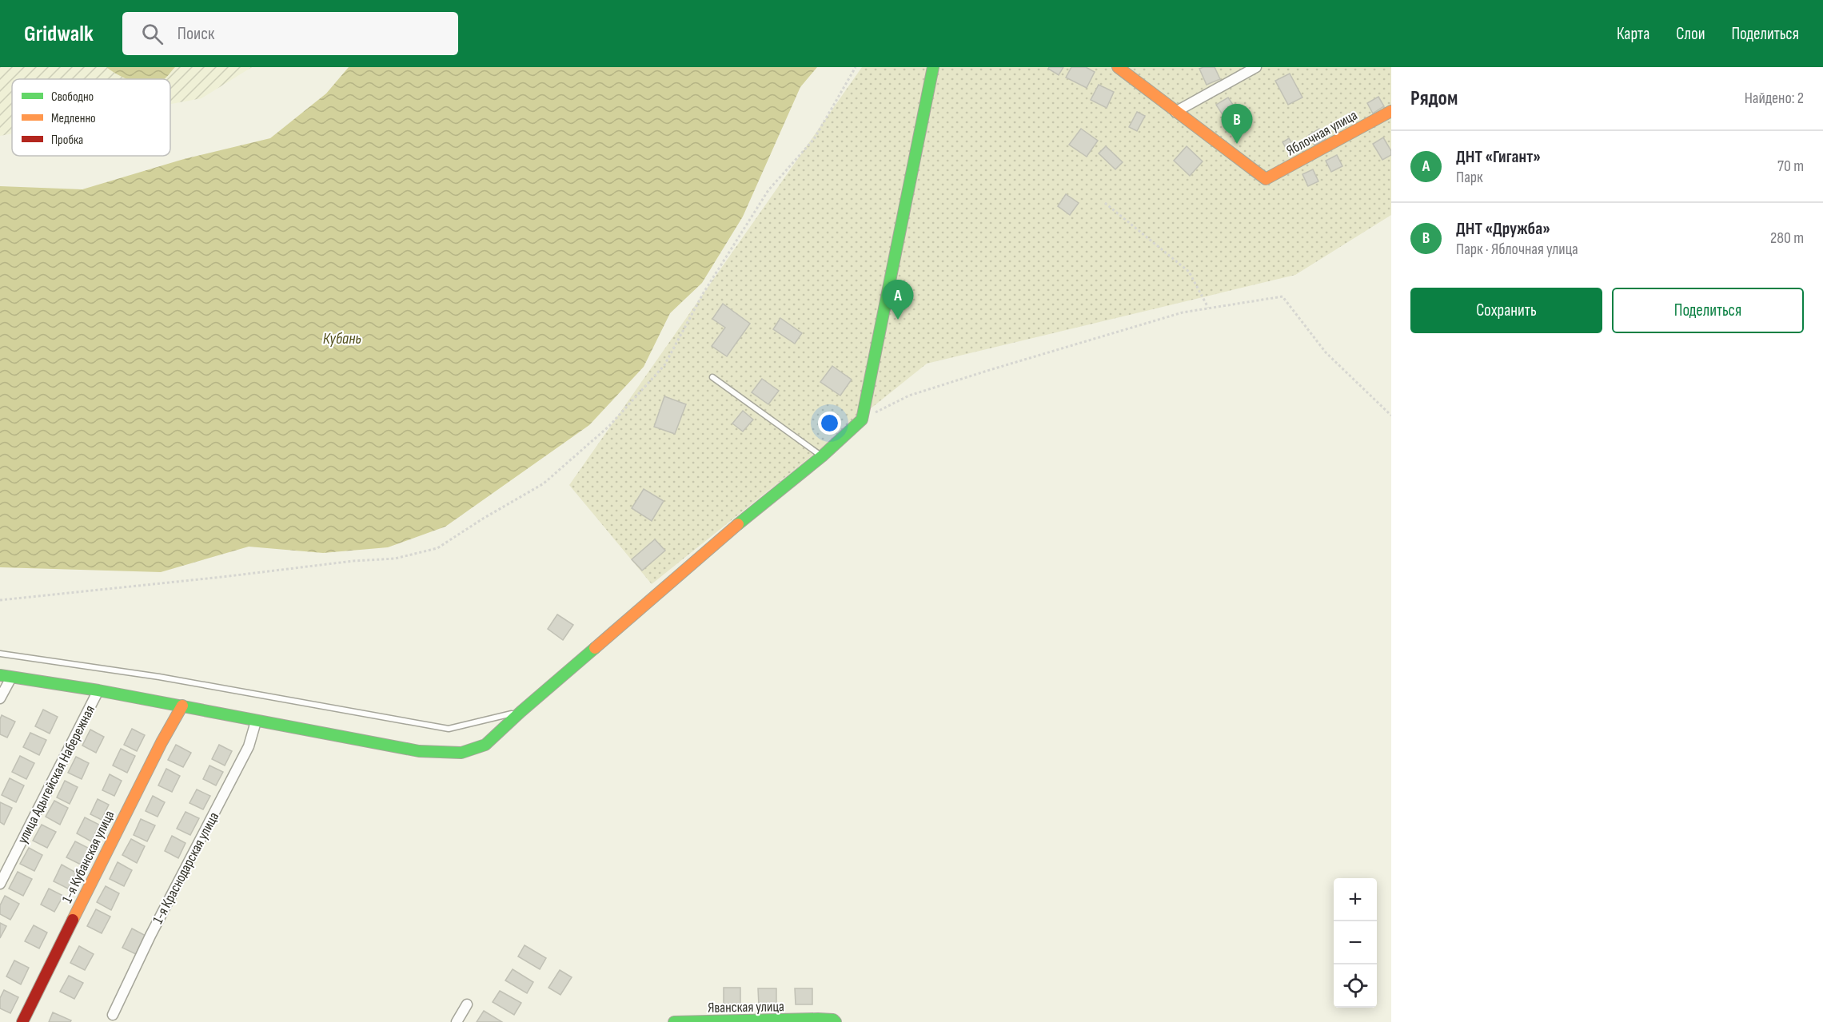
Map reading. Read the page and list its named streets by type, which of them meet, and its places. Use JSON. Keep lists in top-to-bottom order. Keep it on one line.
{"streets":{"street":["Яблочная улица","улица Адыгейская Набережная","1-я Кубанская улица","1-я Краснодарская улица","Яванская улица"]},"water":["Кубань"],"legend":["Свободно","Медленно","Пробка"],"page":{"header":"Gridwalk","search":"Поиск","nav":["Карта","Слои","Поделиться"],"heading":["Рядом","Найдено: 2"],"pins":["B","A"],"list":[{"mark":"A","name":"ДНТ «Гигант»","note":"Парк","value":"70 m"},{"mark":"B","name":"ДНТ «Дружба»","note":"Парк · Яблочная улица","value":"280 m"}],"buttons":["Сохранить","Поделиться"],"map_buttons":["+","−"]}}
